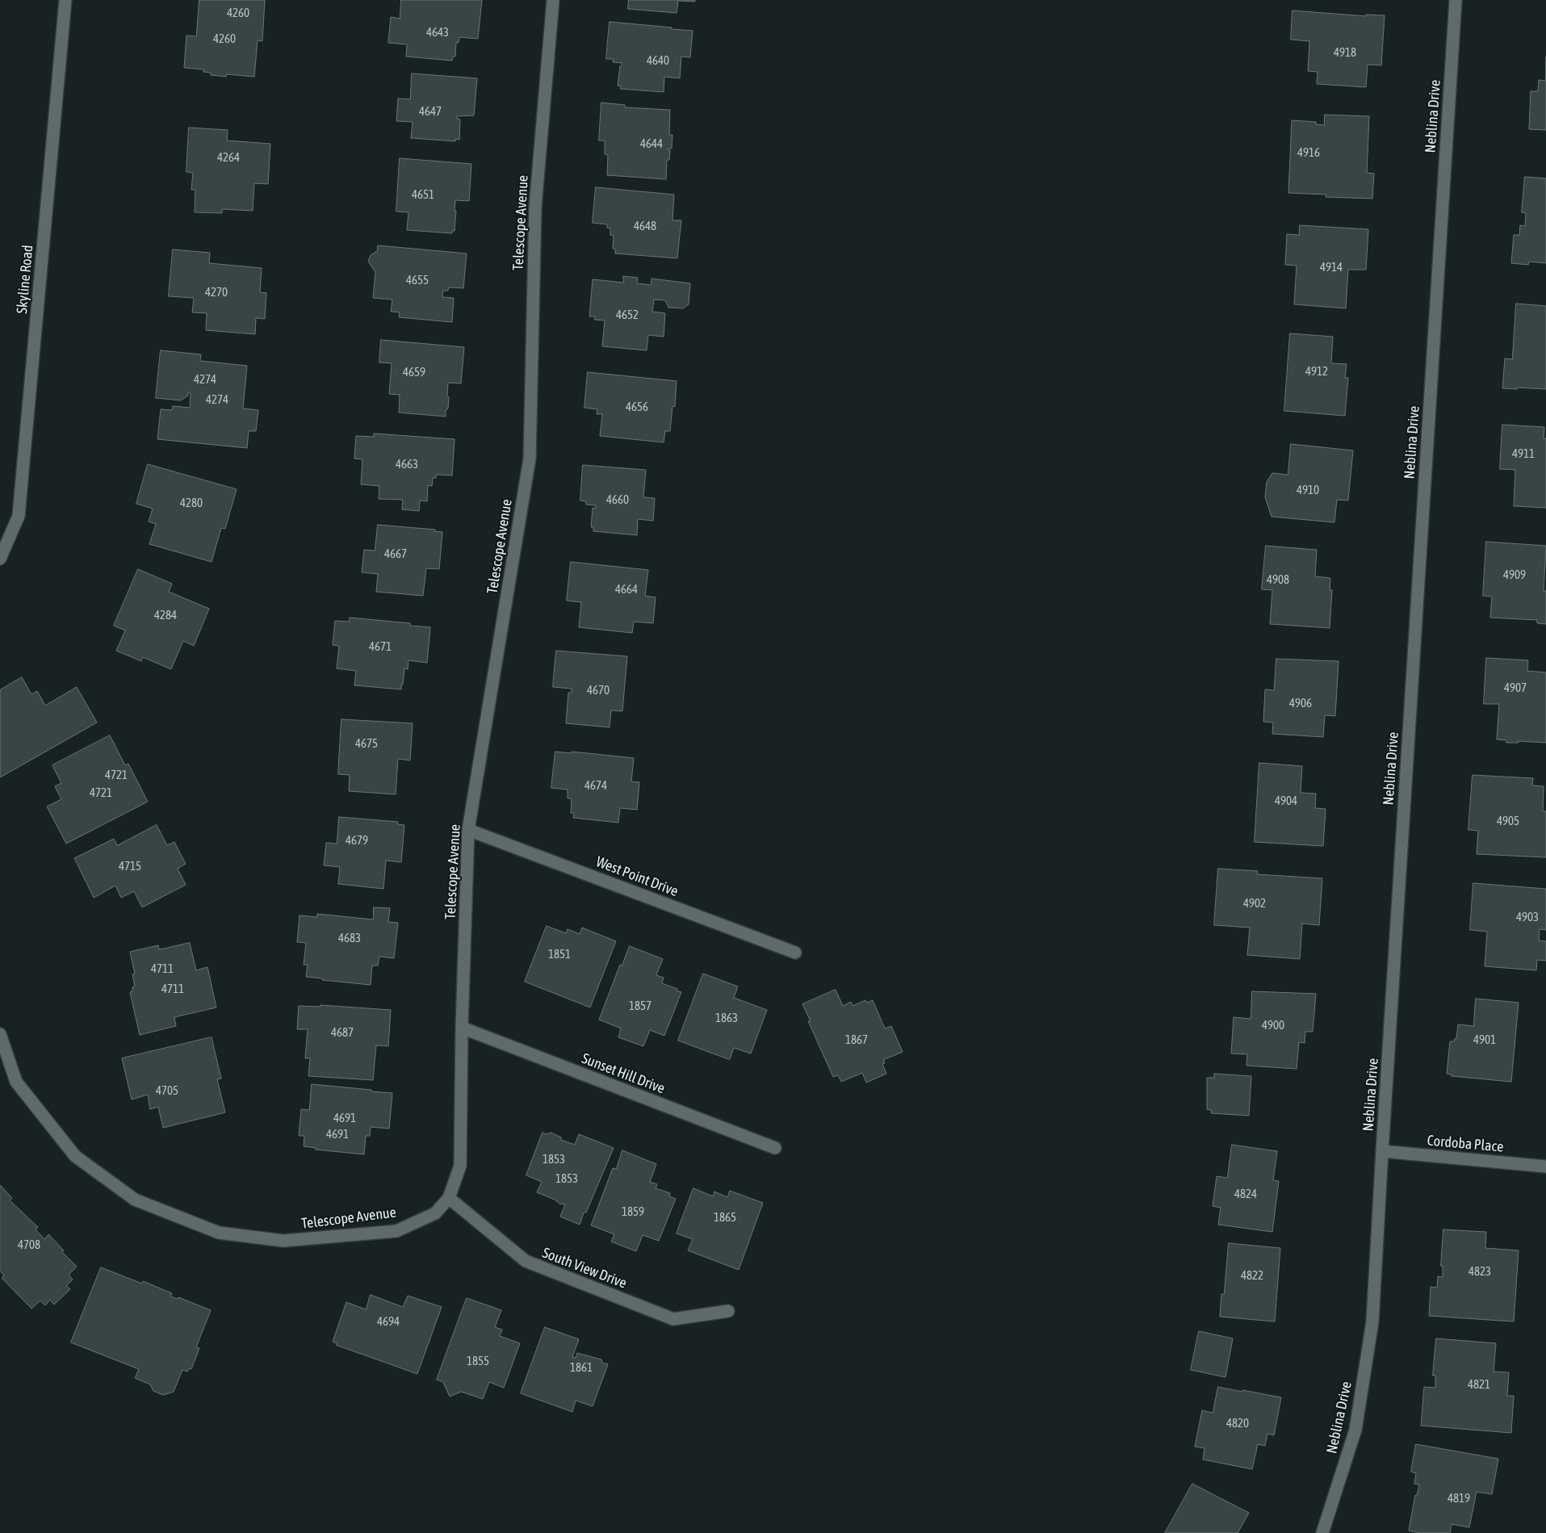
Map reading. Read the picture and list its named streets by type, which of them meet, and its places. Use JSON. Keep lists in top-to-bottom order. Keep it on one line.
{"streets":{"street":["Neblina Drive","Telescope Avenue","Skyline Road","West Point Drive","Sunset Hill Drive","Cordoba Place","South View Drive"]},"crossings":[["Neblina Drive","Cordoba Place"],["Telescope Avenue","West Point Drive"],["Telescope Avenue","Sunset Hill Drive"],["Telescope Avenue","South View Drive"]],"house_numbers":["4260","4643","4260","4918","4640","4647","4644","4916","4264","4651","4648","4914","4655","4270","4652","4912","4659","4274","4274","4656","4911","4663","4910","4660","4280","4667","4909","4908","4664","4284","4671","4907","4670","4906","4675","4721","4674","4721","4904","4905","4679","4715","4902","4903","4683","1851","4711","4711","1857","1863","4900","4687","1867","4901","4705","4691","4691","1853","1853","4824","1859","1865","4708","4823","4822","4694","1855","1861","4821","4820","4819"]}
